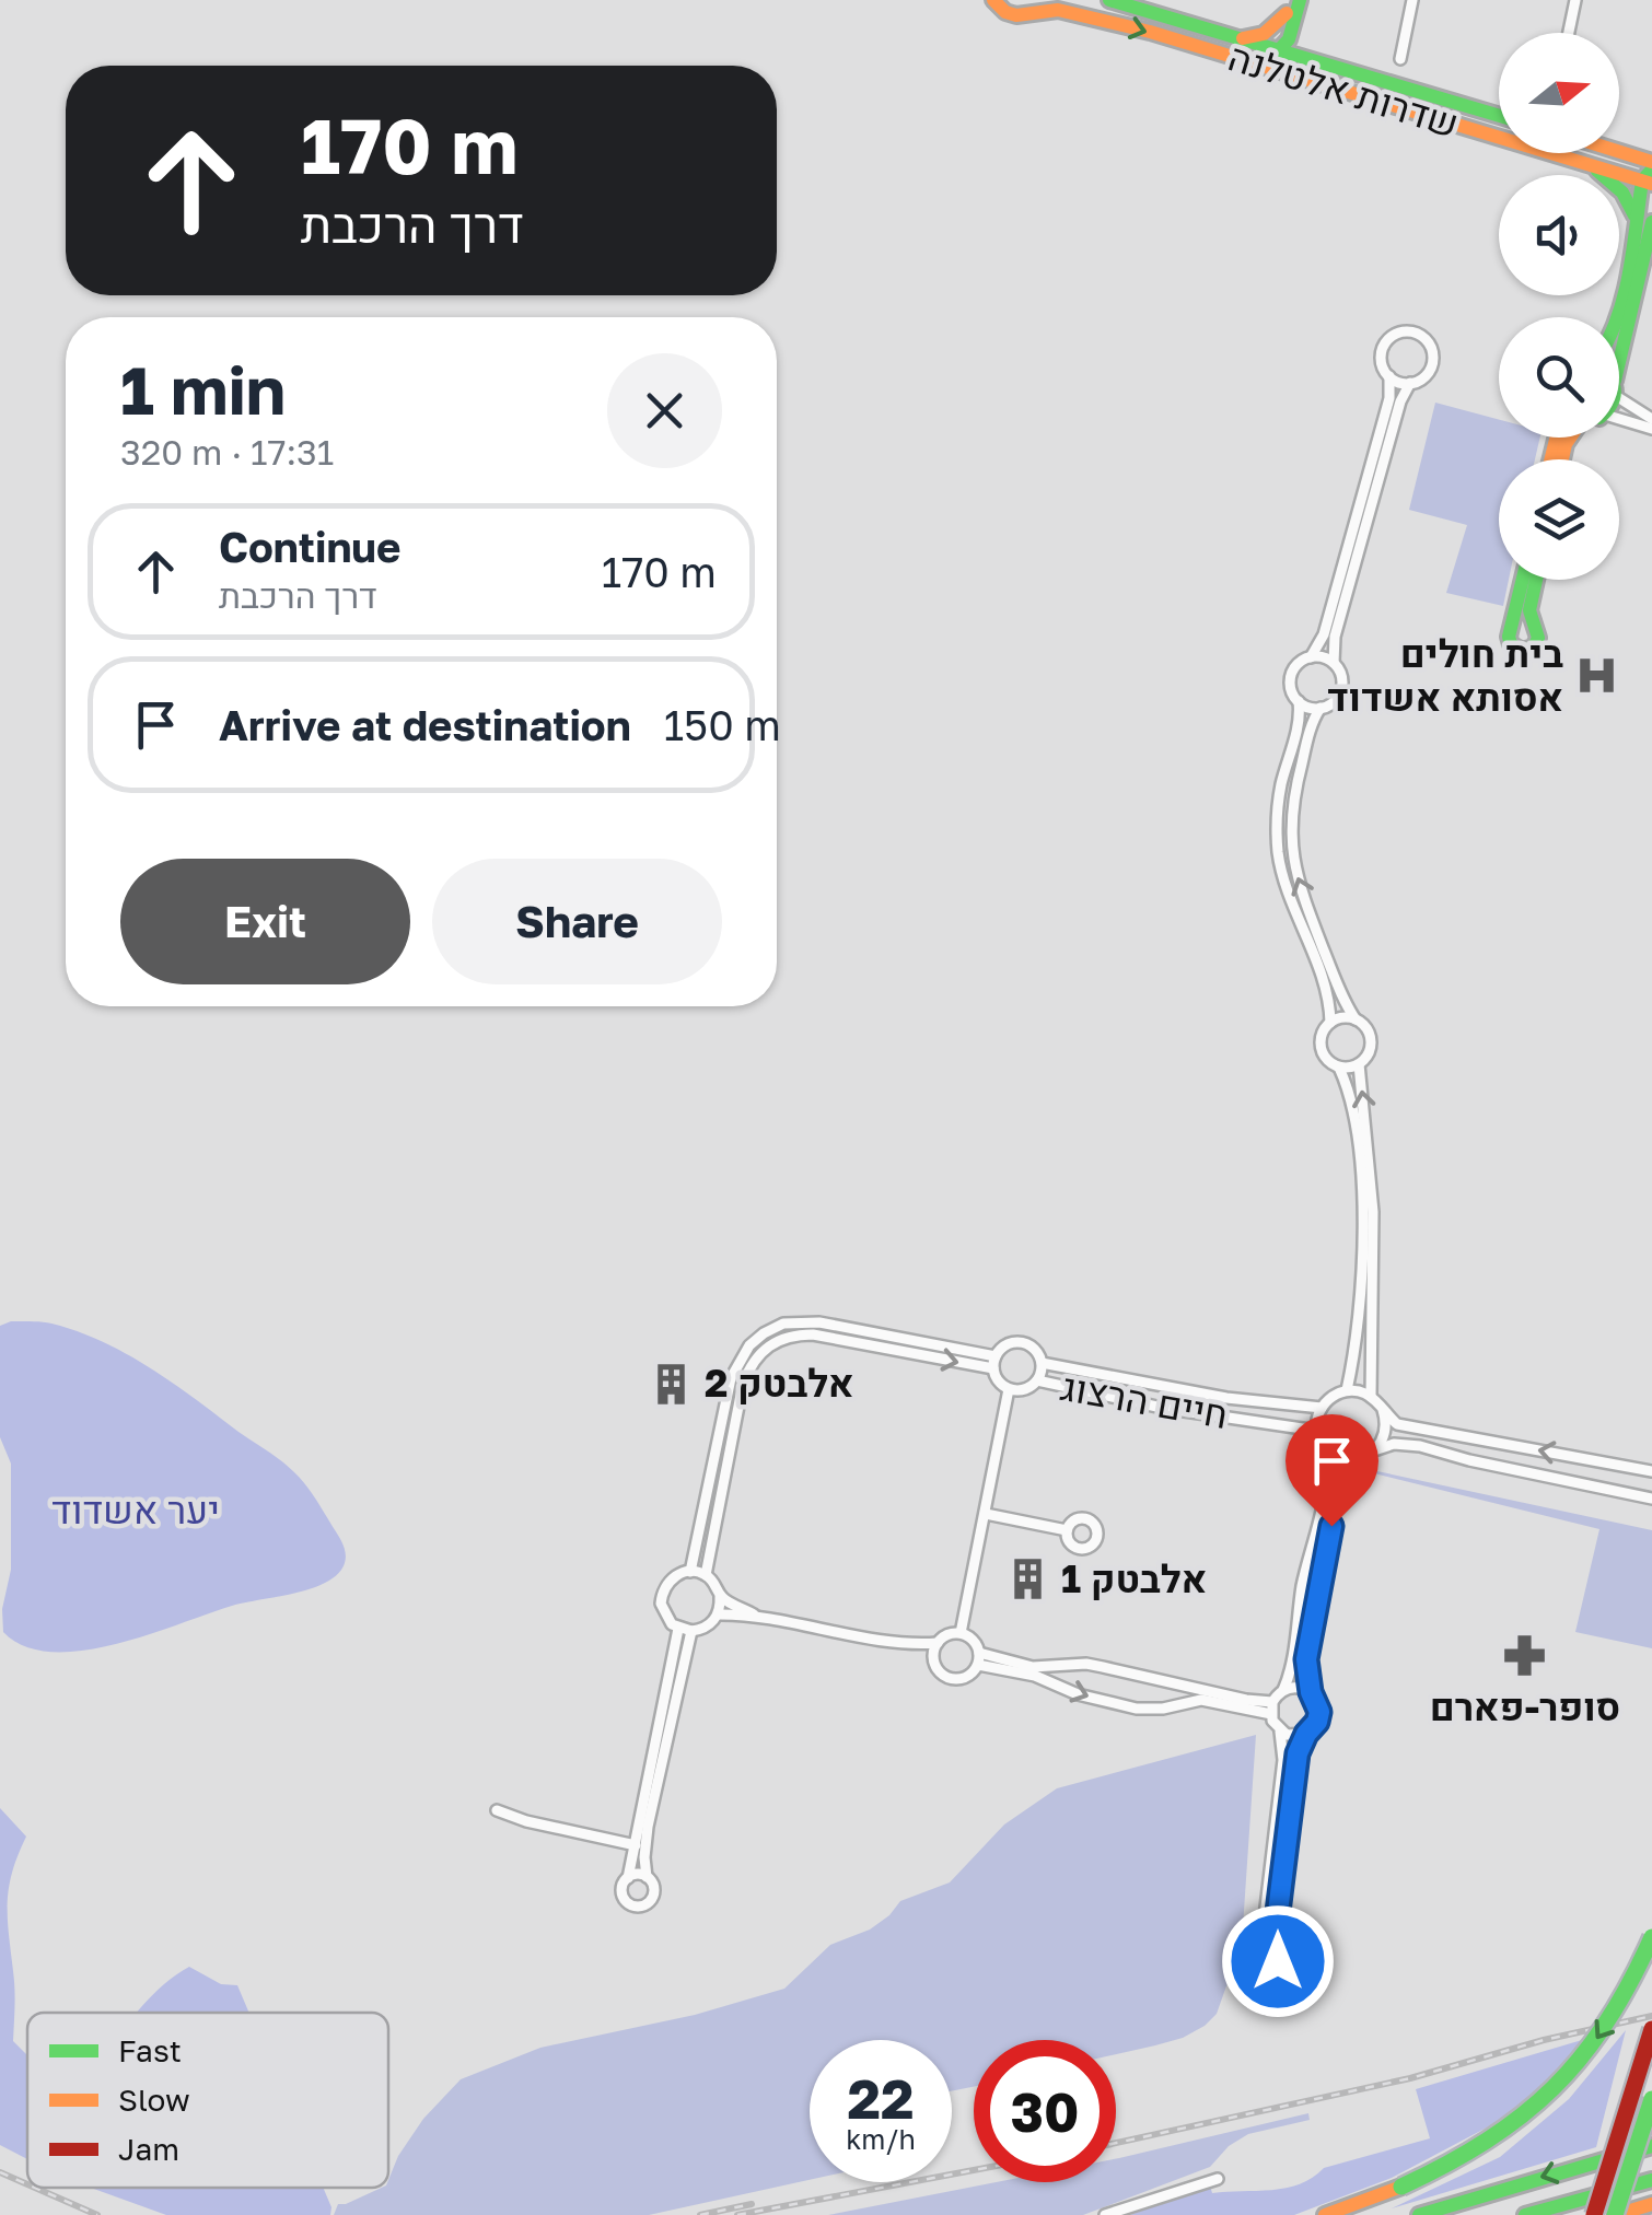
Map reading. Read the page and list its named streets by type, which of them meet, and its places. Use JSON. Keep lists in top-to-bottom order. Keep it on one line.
{"streets":{"main road":["שדרות אלטלנה"],"street":["חיים הרצוג"]},"parks":["יער אשדוד"],"places":{"hospital":["בית חולים אסותא אשדוד"],"building":["אלבטק 2","אלבטק 1"],"pharmacy":["סופר-פארם"]},"legend":["Fast","Slow","Jam"],"north":"right","page":{"turn":["170 m","דרך הרכבת"],"heading":["1 min","320 m · 17:31"],"list":[{"name":"Continue","note":"דרך הרכבת","value":"170 m"},{"name":"Arrive at destination","value":"150 m"}],"buttons":["Exit","Share"],"speed":"22 km/h","limit":"30"}}
